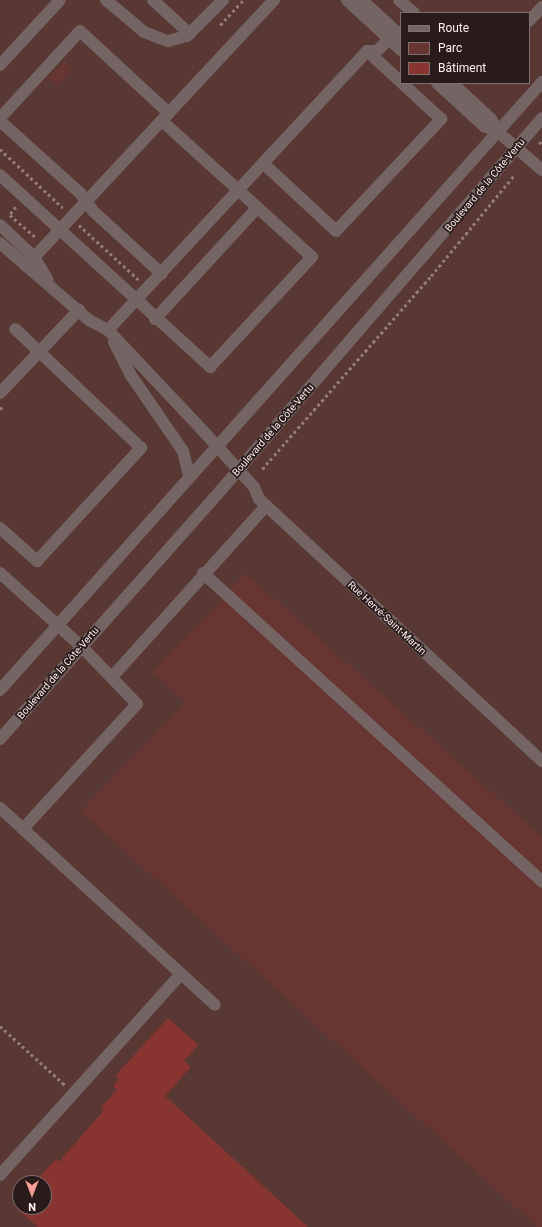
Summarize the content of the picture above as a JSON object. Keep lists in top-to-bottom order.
{
  "streets": {
    "street": ["Boulevard de la Côte-Vertu", "Rue Hervé-Saint-Martin"]
  },
  "crossings": [
    ["Boulevard de la Côte-Vertu", "Rue Hervé-Saint-Martin"]
  ],
  "legend": ["Route", "Parc", "Bâtiment"],
  "north": "bottom"
}
